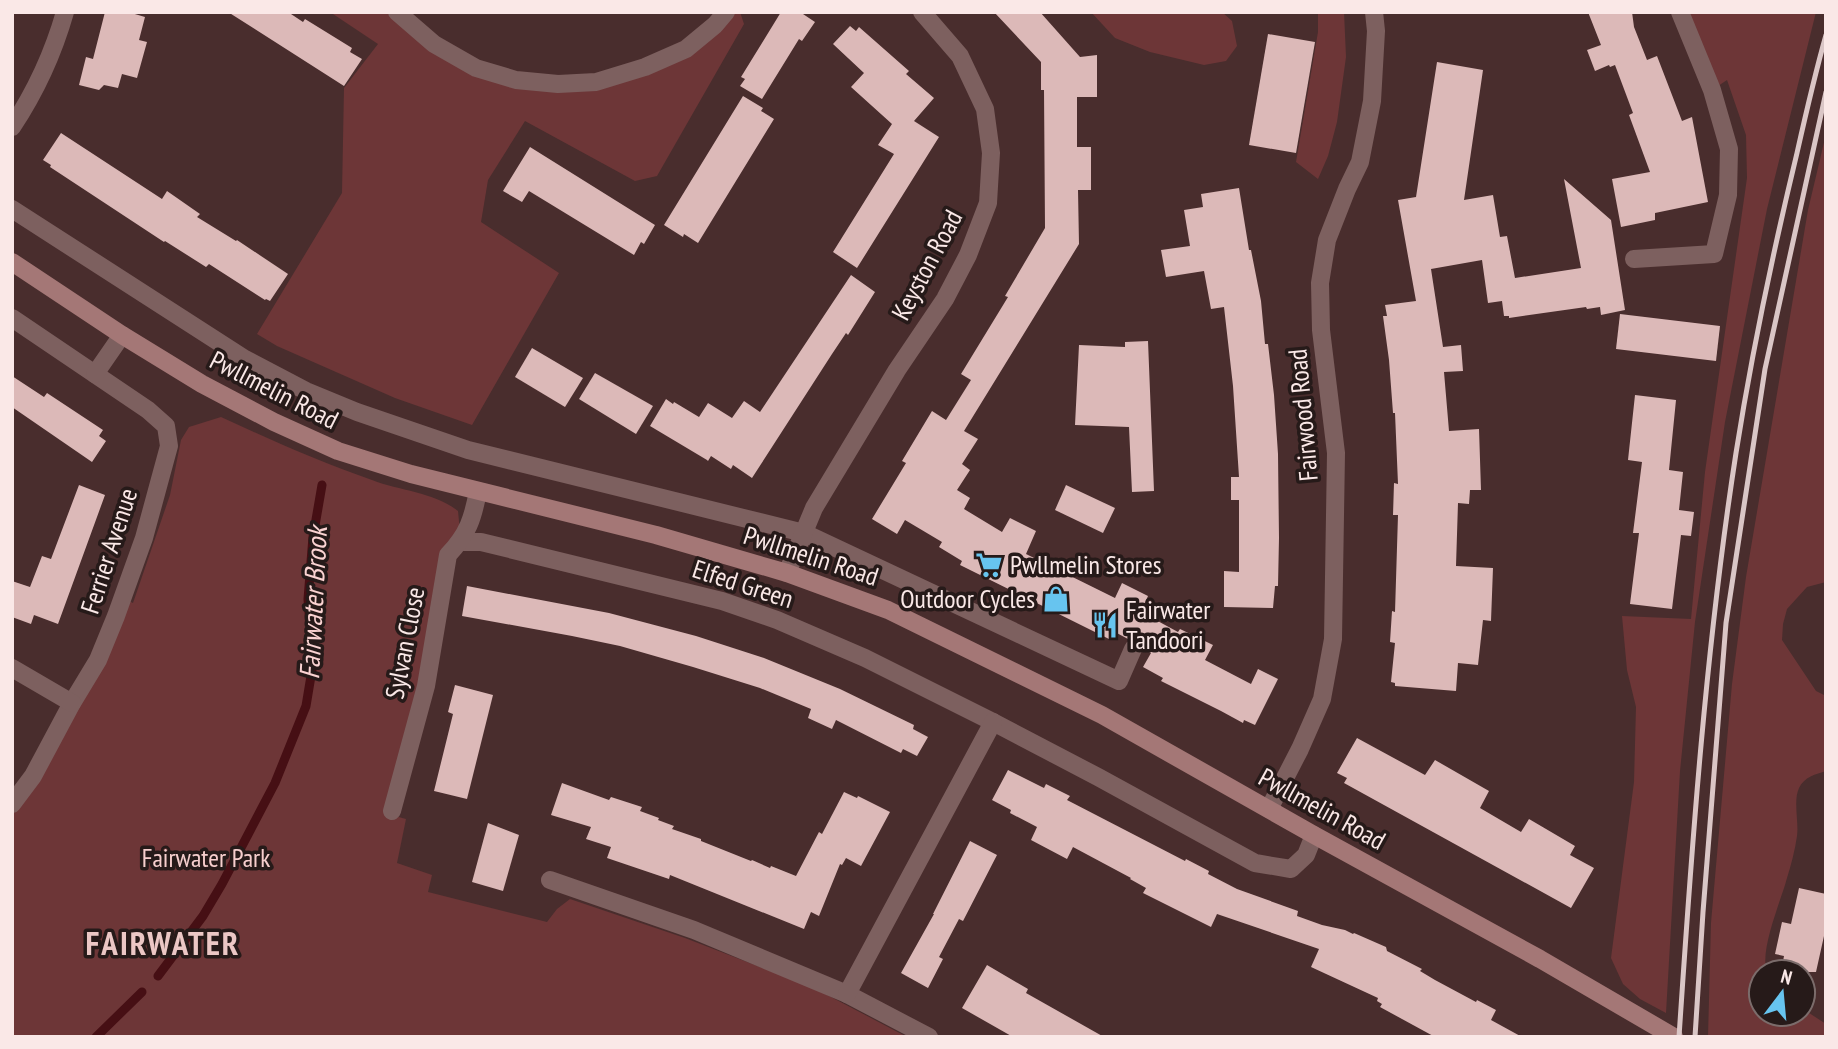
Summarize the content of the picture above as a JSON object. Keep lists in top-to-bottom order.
{
  "streets": {
    "street": [
      "Keyston Road",
      "Pwllmelin Road",
      "Fairwood Road",
      "Ferrier Avenue",
      "Elfed Green",
      "Sylvan Close"
    ]
  },
  "crossings": [
    ["Keyston Road", "Pwllmelin Road"],
    ["Pwllmelin Road", "Fairwood Road"],
    ["Pwllmelin Road", "Elfed Green"],
    ["Pwllmelin Road", "Sylvan Close"],
    ["Elfed Green", "Sylvan Close"]
  ],
  "districts": ["FAIRWATER"],
  "water": ["Fairwater Brook"],
  "parks": ["Fairwater Park"],
  "places": {
    "supermarket": ["Pwllmelin Stores"],
    "shop": ["Outdoor Cycles"],
    "restaurant": ["Fairwater Tandoori"]
  },
  "north": "top"
}
